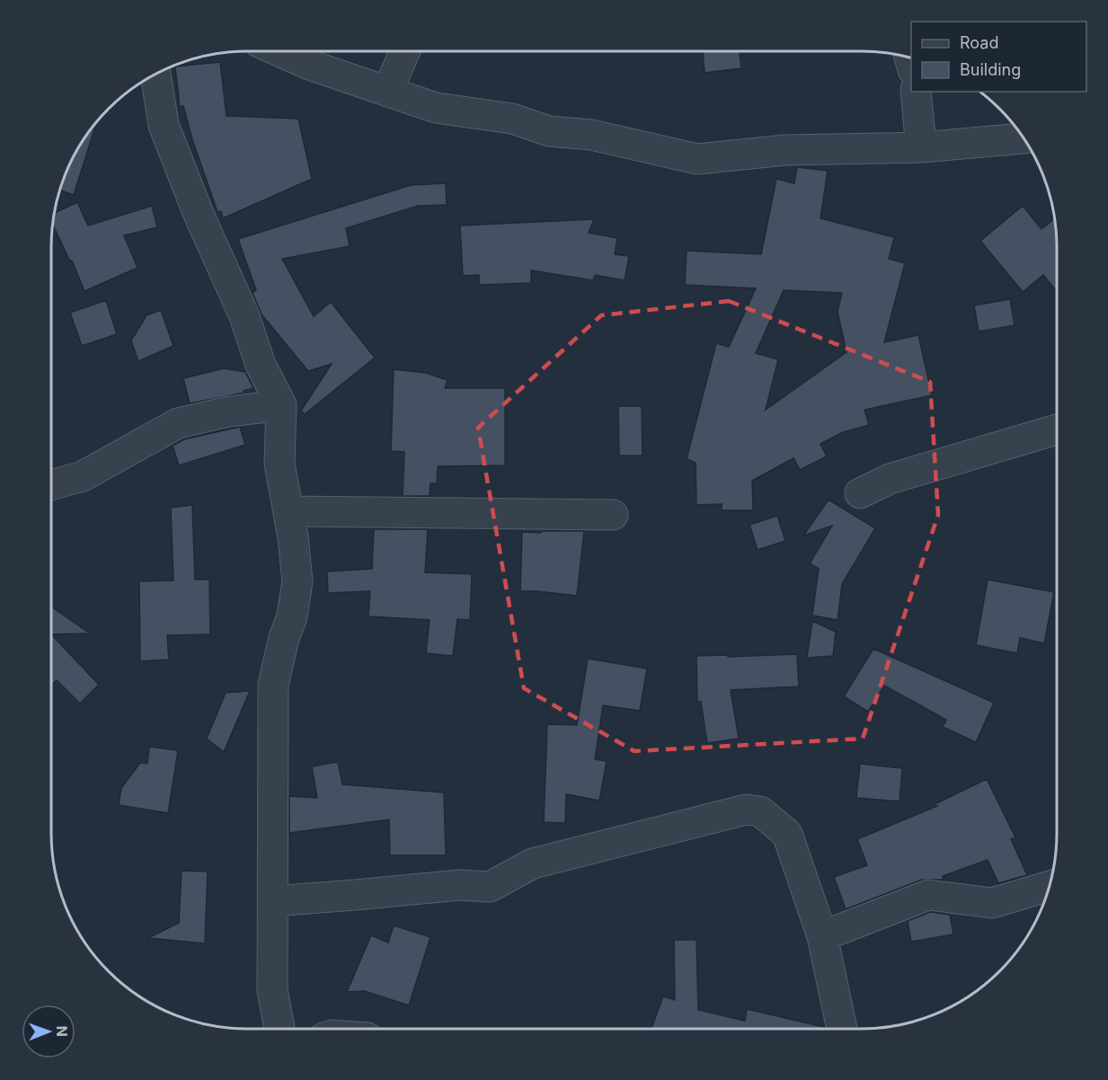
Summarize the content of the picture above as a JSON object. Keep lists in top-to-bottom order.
{
  "legend": ["Road", "Building"],
  "north": "right"
}
